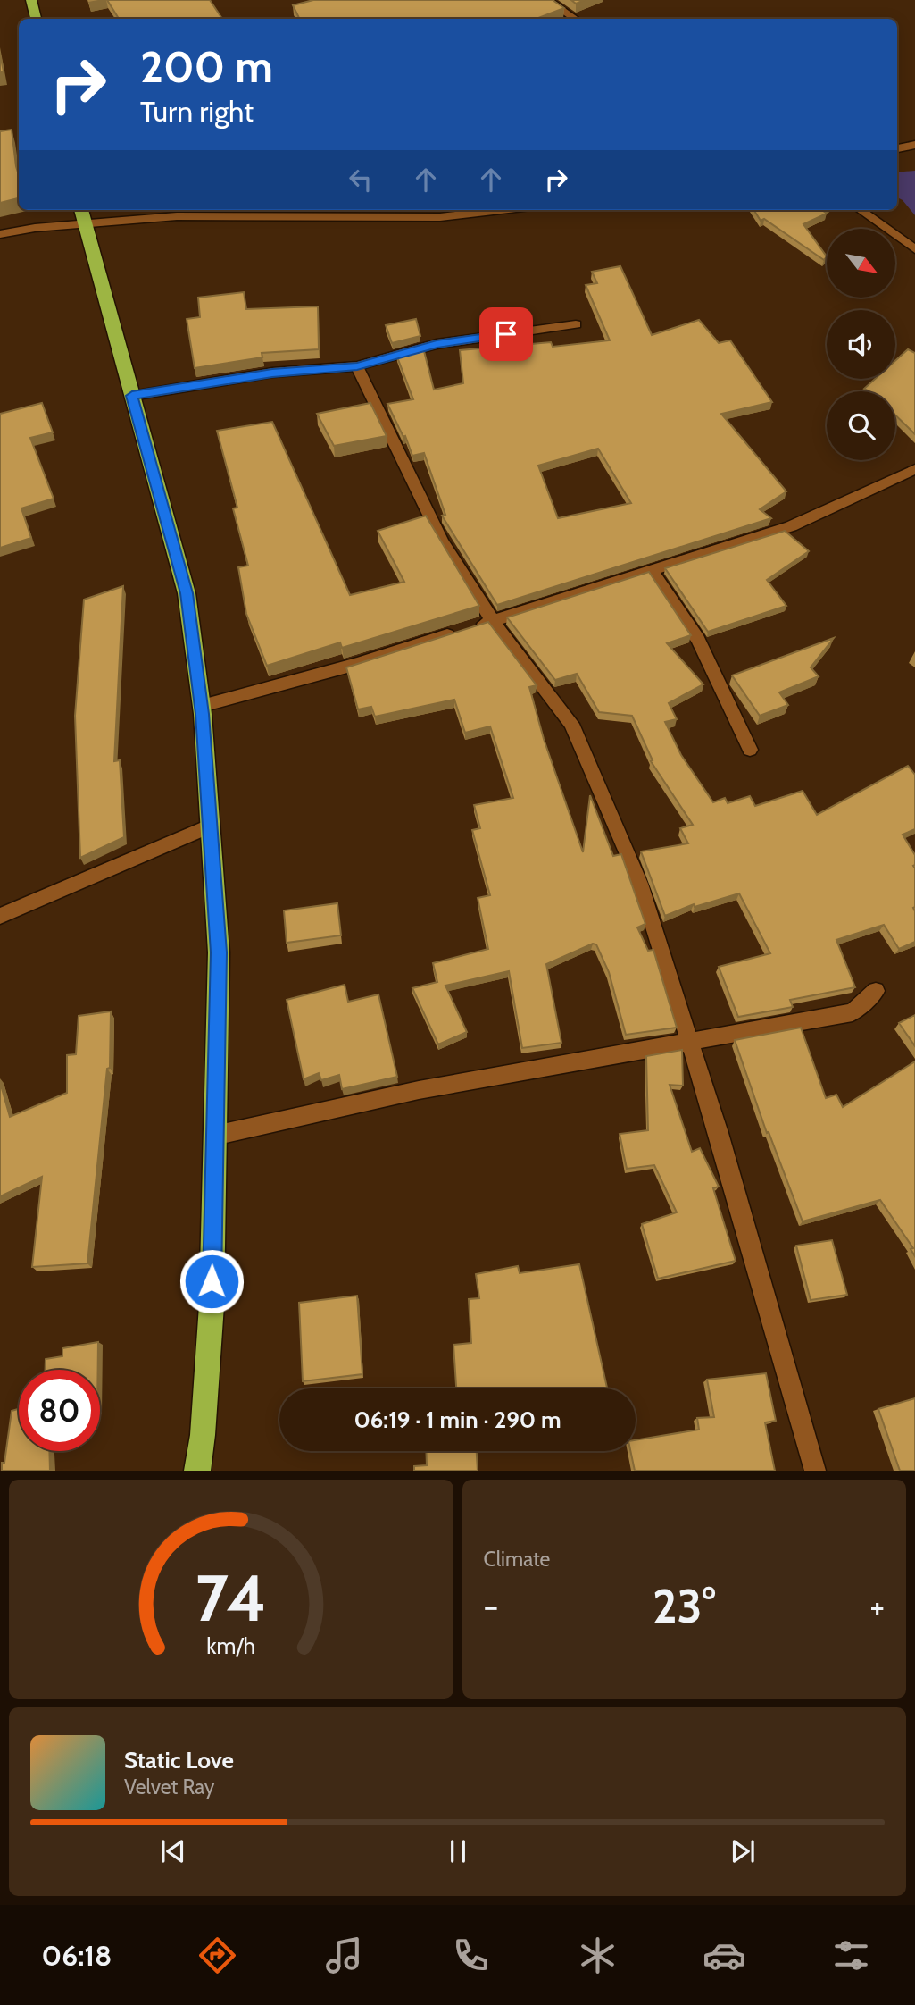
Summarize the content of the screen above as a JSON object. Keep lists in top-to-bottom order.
{
  "north": "bottom right",
  "page": {
    "turn": ["200 m", "Turn right"],
    "limit": "80",
    "trip": "06:19 · 1 min · 290 m",
    "tile": "Climate",
    "heat": ["−", "23°", "+"],
    "song": ["Static Love", "Velvet Ray"],
    "tabs": "06:18",
    "gauge": ["74", "km/h"]
  }
}
